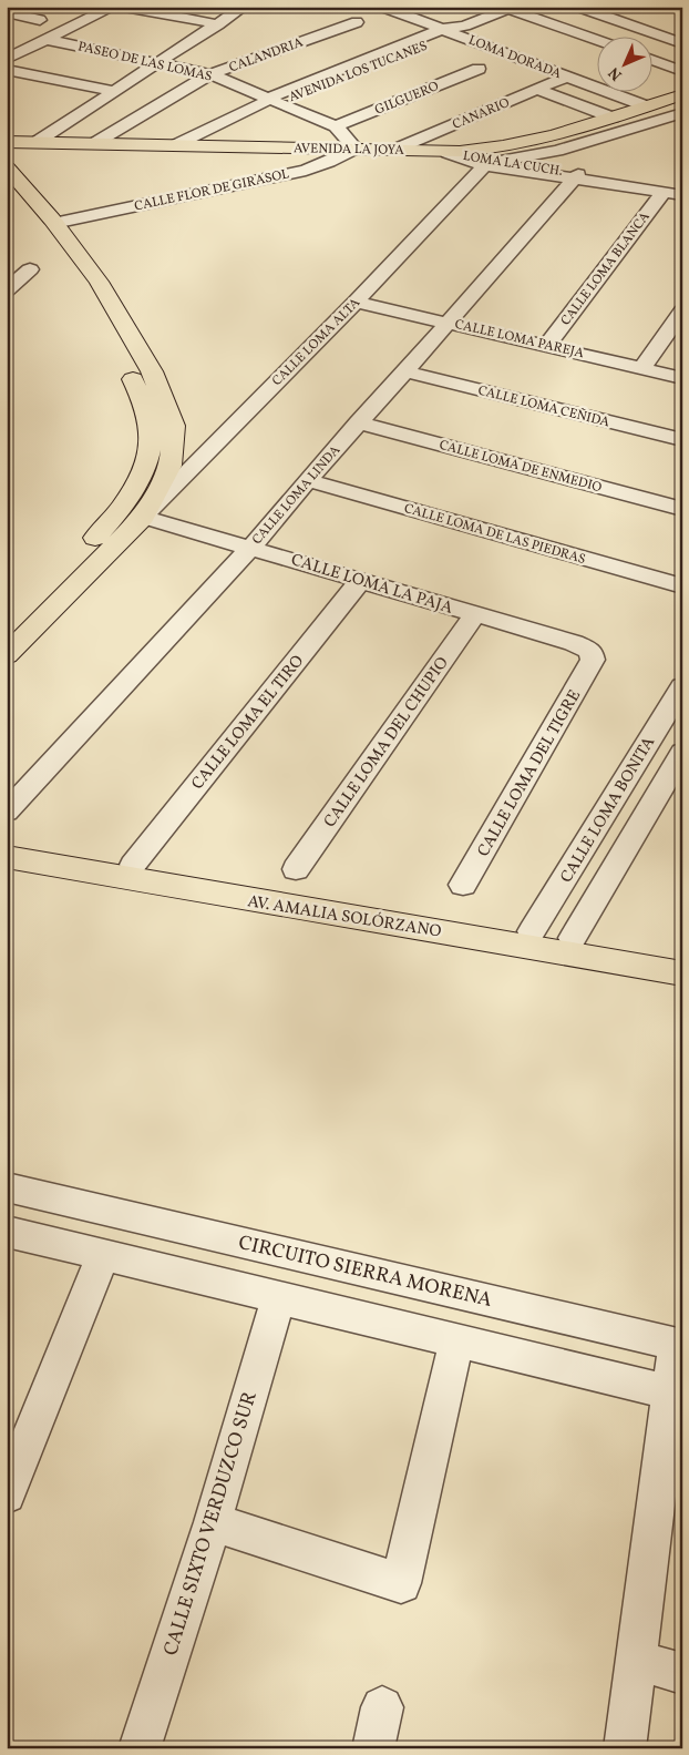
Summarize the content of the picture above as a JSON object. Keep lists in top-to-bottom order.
{
  "streets": {
    "main road": ["AVENIDA LA JOYA", "AV. AMALIA SOLÓRZANO"],
    "street": [
      "CALANDRIA",
      "LOMA DORADA",
      "PASEO DE LAS LOMAS",
      "AVENIDA LOS TUCANES",
      "GILGUERO",
      "CANARIO",
      "LOMA LA CUCH.",
      "CALLE FLOR DE GIRASOL",
      "CALLE LOMA BLANCA",
      "CALLE LOMA PAREJA",
      "CALLE LOMA ALTA",
      "CALLE LOMA CEÑIDA",
      "CALLE LOMA DE ENMEDIO",
      "CALLE LOMA LINDA",
      "CALLE LOMA DE LAS PIEDRAS",
      "CALLE LOMA LA PAJA",
      "CALLE LOMA EL TIRO",
      "CALLE LOMA DEL CHUPIO",
      "CALLE LOMA DEL TIGRE",
      "CALLE LOMA BONITA",
      "CIRCUITO SIERRA MORENA",
      "CALLE SIXTO VERDUZCO SUR"
    ]
  },
  "crossings": [
    ["CALANDRIA", "PASEO DE LAS LOMAS"],
    ["CALANDRIA", "AVENIDA LA JOYA"],
    ["LOMA DORADA", "AVENIDA LOS TUCANES"],
    ["LOMA DORADA", "CANARIO"],
    ["LOMA DORADA", "AVENIDA LA JOYA"],
    ["PASEO DE LAS LOMAS", "AVENIDA LOS TUCANES"],
    ["PASEO DE LAS LOMAS", "GILGUERO"],
    ["PASEO DE LAS LOMAS", "AVENIDA LA JOYA"],
    ["PASEO DE LAS LOMAS", "CALLE FLOR DE GIRASOL"],
    ["AVENIDA LOS TUCANES", "AVENIDA LA JOYA"],
    ["CANARIO", "AVENIDA LA JOYA"],
    ["AVENIDA LA JOYA", "LOMA LA CUCH."],
    ["AVENIDA LA JOYA", "CALLE FLOR DE GIRASOL"],
    ["LOMA LA CUCH.", "CALLE LOMA BLANCA"],
    ["LOMA LA CUCH.", "CALLE LOMA ALTA"],
    ["LOMA LA CUCH.", "CALLE LOMA LINDA"],
    ["CALLE LOMA BLANCA", "CALLE LOMA PAREJA"],
    ["CALLE LOMA PAREJA", "CALLE LOMA ALTA"],
    ["CALLE LOMA PAREJA", "CALLE LOMA LINDA"],
    ["CALLE LOMA ALTA", "CALLE LOMA LA PAJA"],
    ["CALLE LOMA CEÑIDA", "CALLE LOMA LINDA"],
    ["CALLE LOMA DE ENMEDIO", "CALLE LOMA LINDA"],
    ["CALLE LOMA LINDA", "CALLE LOMA DE LAS PIEDRAS"],
    ["CALLE LOMA LINDA", "CALLE LOMA LA PAJA"],
    ["CALLE LOMA LA PAJA", "CALLE LOMA EL TIRO"],
    ["CALLE LOMA LA PAJA", "CALLE LOMA DEL CHUPIO"],
    ["CALLE LOMA LA PAJA", "CALLE LOMA DEL TIGRE"],
    ["CALLE LOMA EL TIRO", "AV. AMALIA SOLÓRZANO"],
    ["CALLE LOMA BONITA", "AV. AMALIA SOLÓRZANO"]
  ],
  "north": "bottom left"
}
